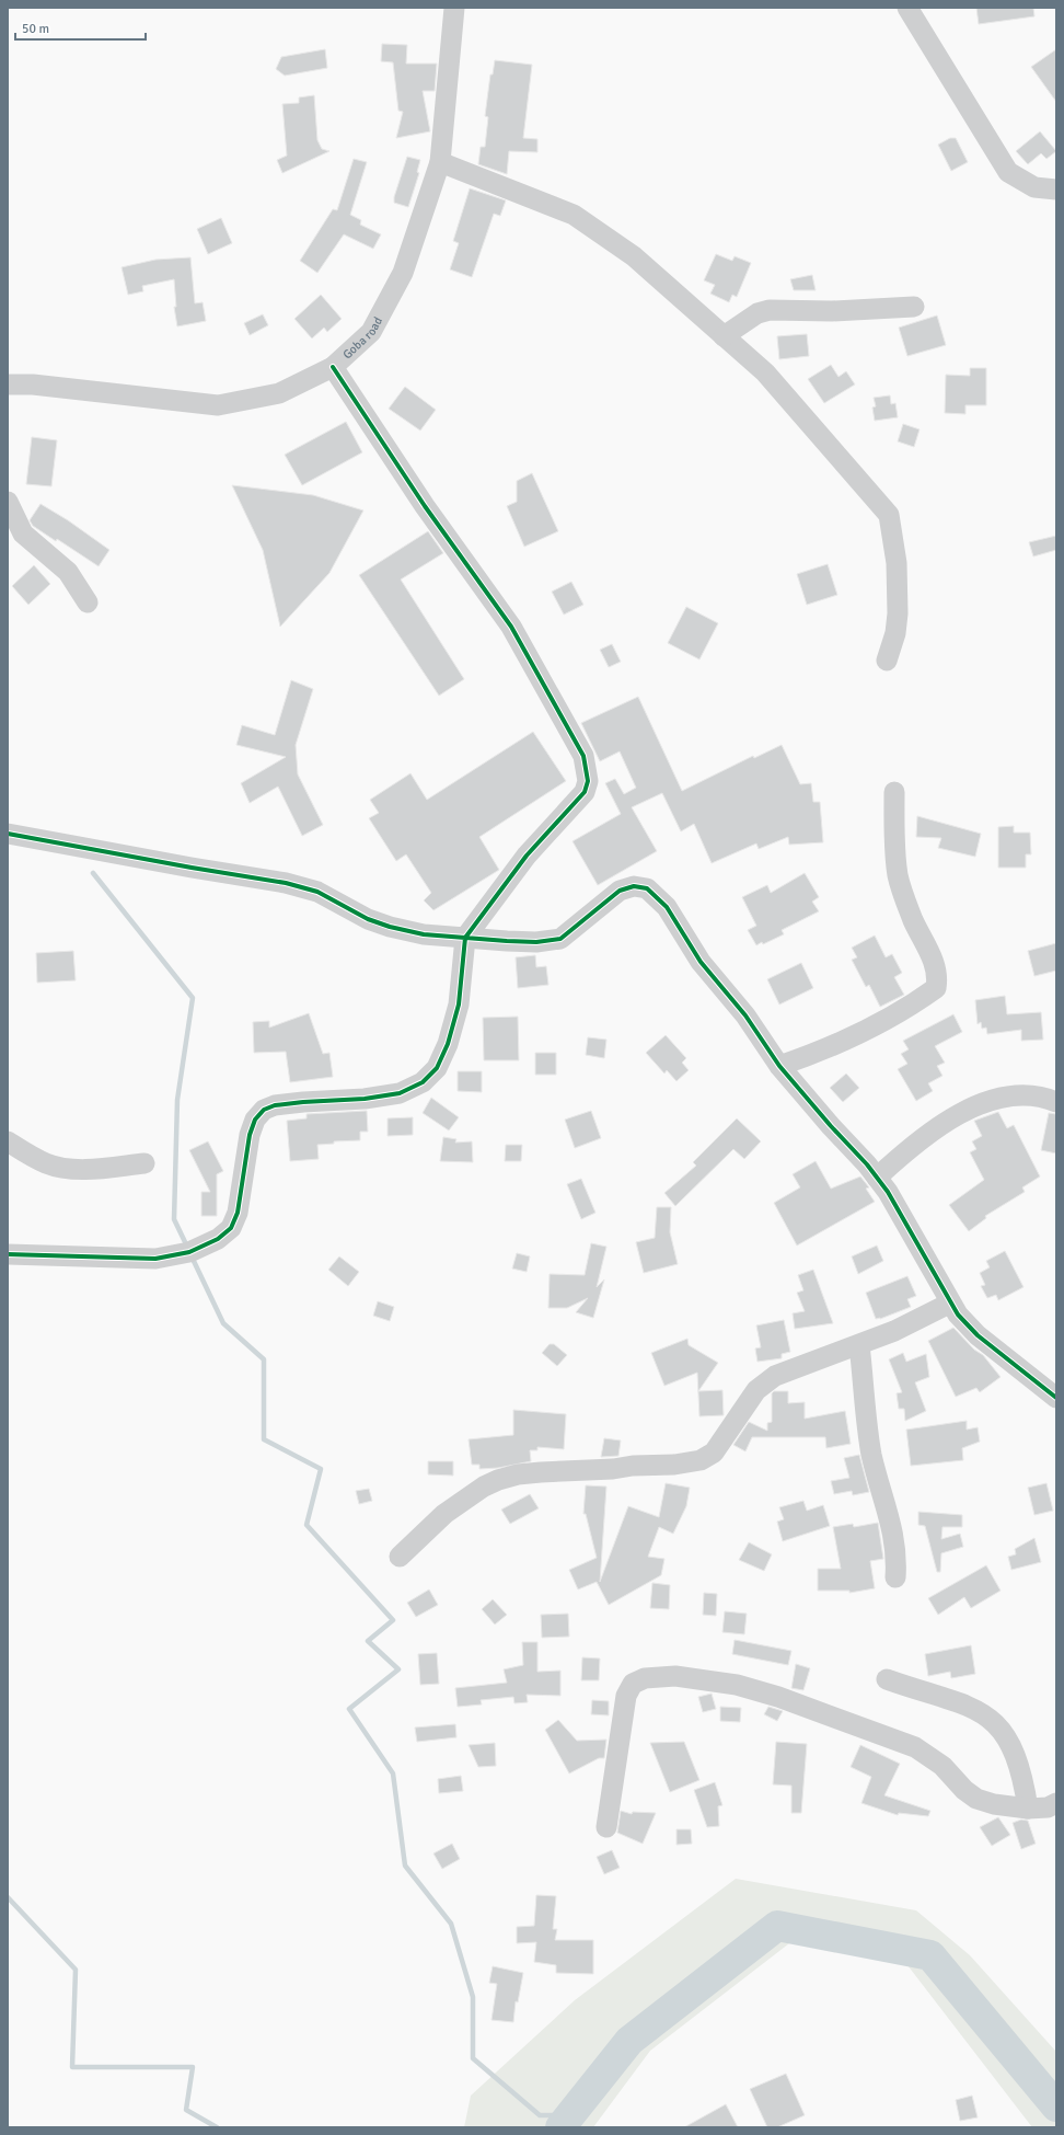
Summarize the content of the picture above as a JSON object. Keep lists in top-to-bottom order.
{
  "streets": {
    "street": ["Goba road"]
  },
  "scale_bar": "50 m"
}
